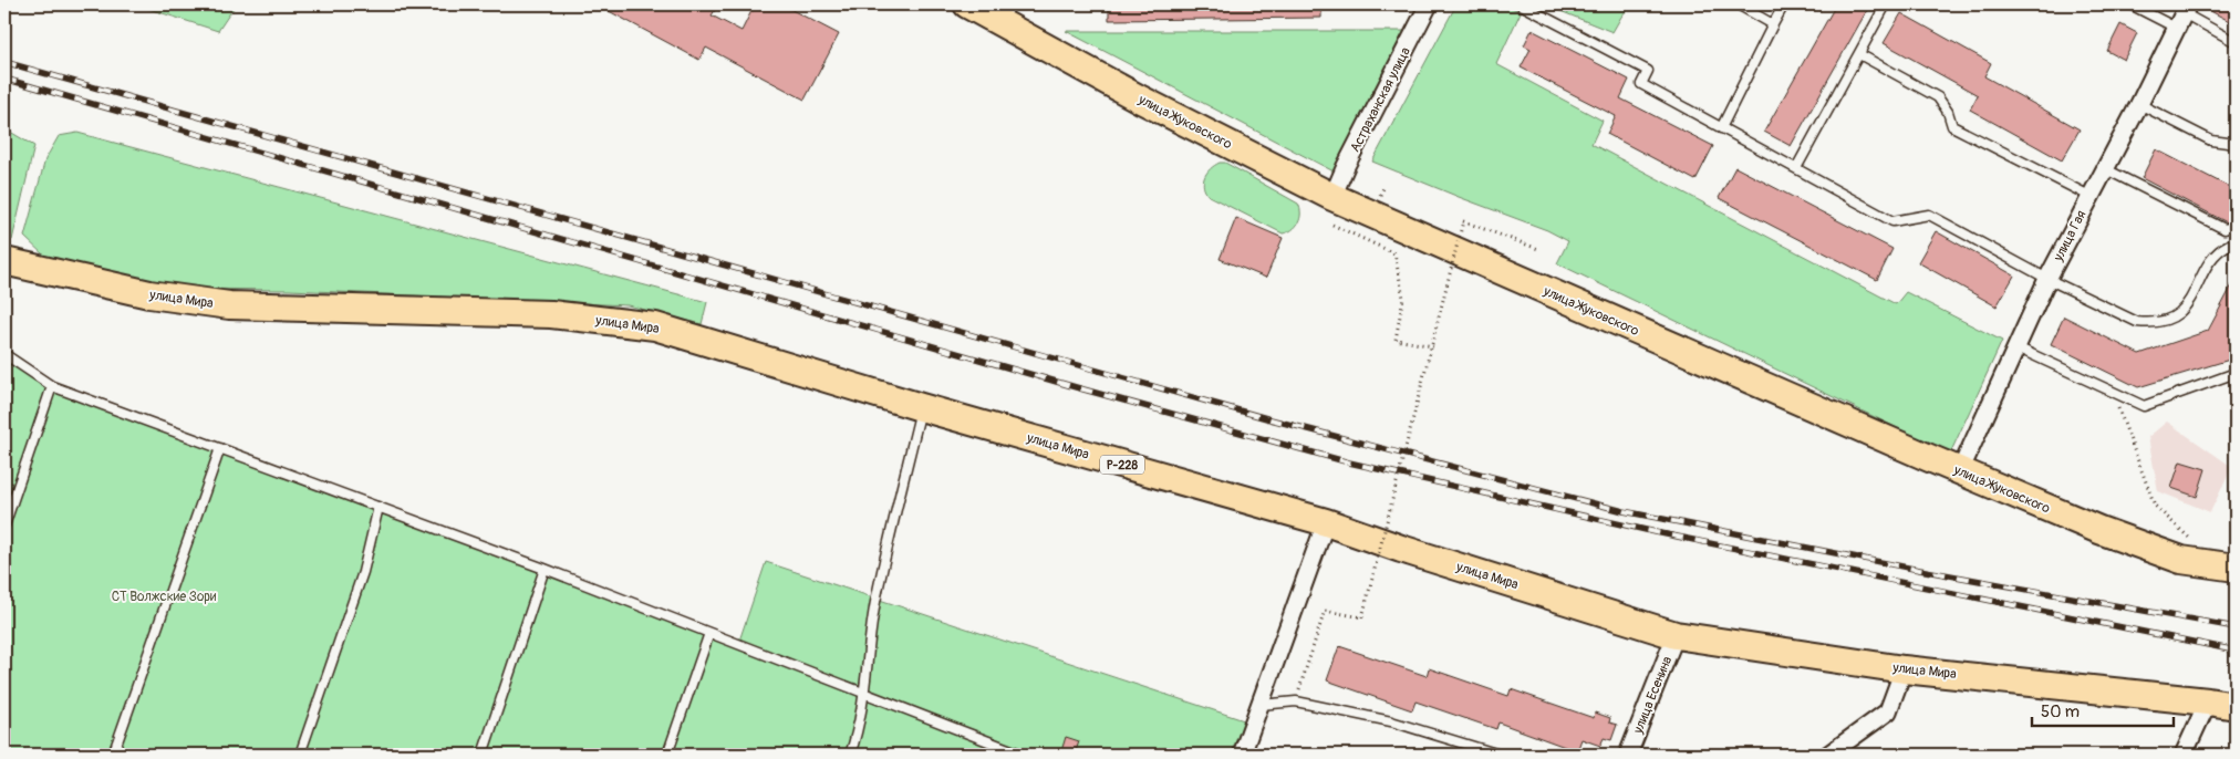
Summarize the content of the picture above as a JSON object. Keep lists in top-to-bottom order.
{
  "streets": {
    "main road": ["улица Жуковского", "улица Мира", "Р-228"],
    "street": ["Астраханская улица", "улица Гая", "улица Есенина"]
  },
  "crossings": [
    ["Астраханская улица", "улица Жуковского"],
    ["улица Жуковского", "улица Гая"],
    ["улица Мира", "улица Есенина"]
  ],
  "parks": ["СТ Волжские Зори"],
  "scale_bar": "50 m"
}
